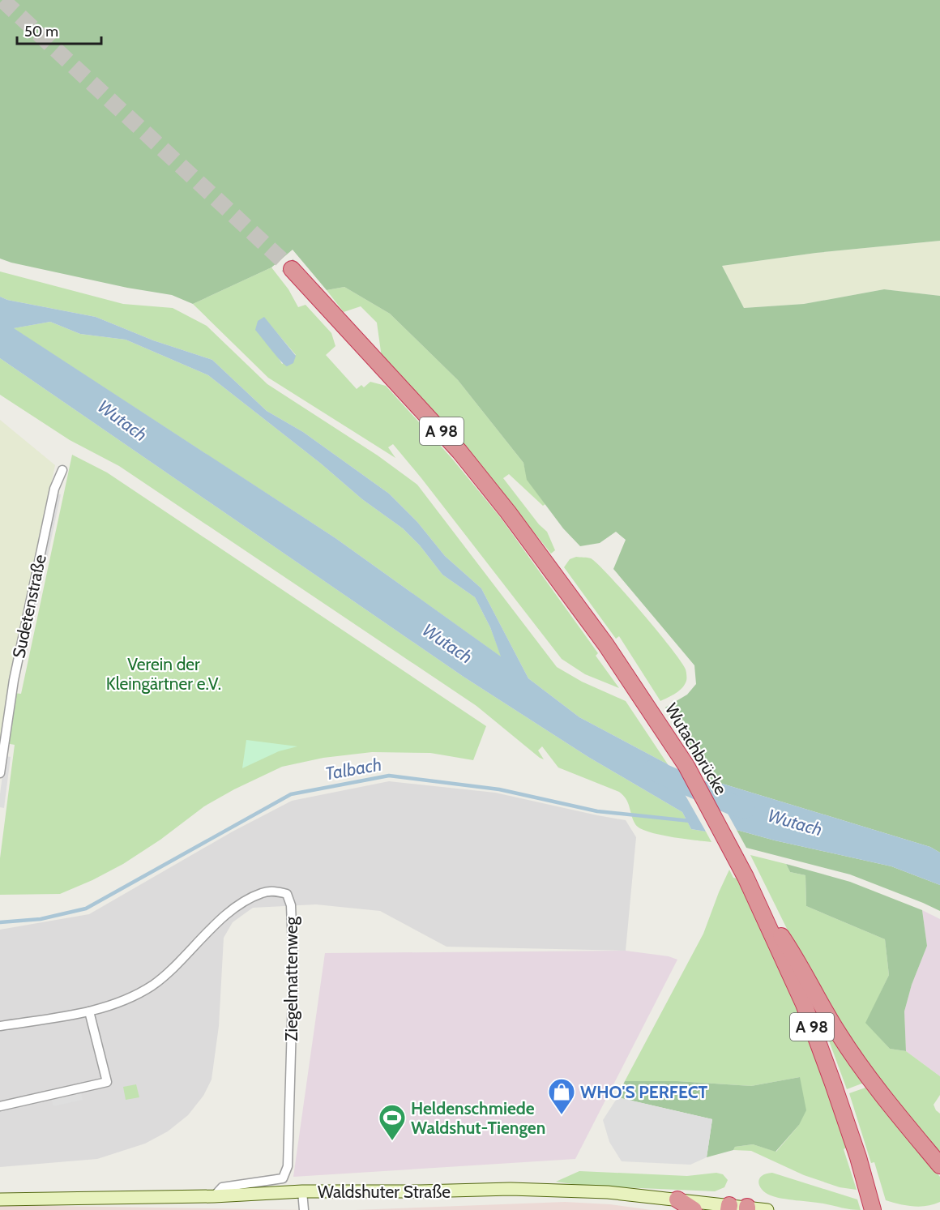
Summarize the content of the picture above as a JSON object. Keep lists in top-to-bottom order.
{
  "streets": {
    "highway": ["A 98", "Wutachbrücke"],
    "main road": ["Waldshuter Straße"],
    "street": ["Sudetenstraße", "Ziegelmattenweg"]
  },
  "crossings": [
    ["A 98", "Wutachbrücke"],
    ["Ziegelmattenweg", "Waldshuter Straße"]
  ],
  "water": ["Wutach", "Talbach"],
  "parks": ["Verein der Kleingärtner e.V."],
  "places": {
    "shop": ["WHO'S PERFECT"],
    "sports": ["Heldenschmiede Waldshut-Tiengen"]
  },
  "scale_bar": "50 m"
}
